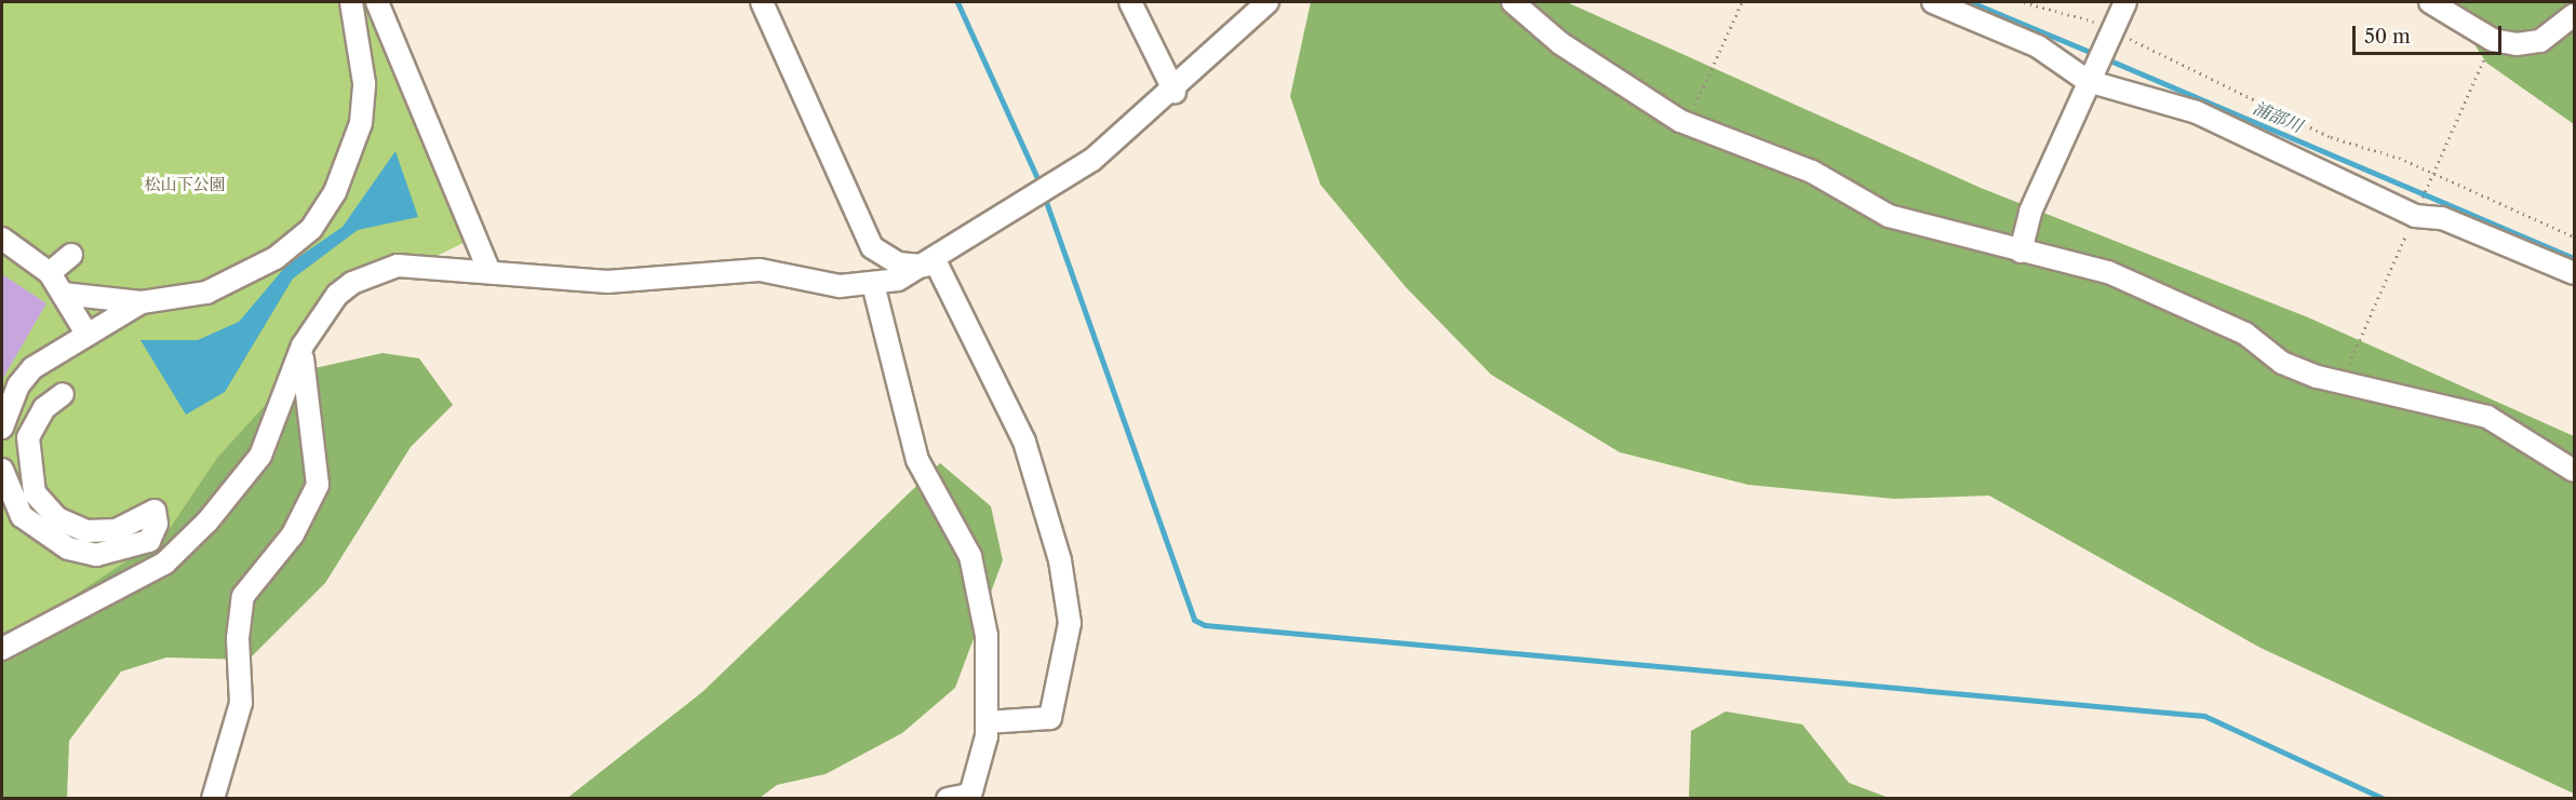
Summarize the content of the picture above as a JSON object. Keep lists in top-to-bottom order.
{
  "water": ["浦部川"],
  "parks": ["松山下公園"],
  "scale_bar": "50 m"
}
